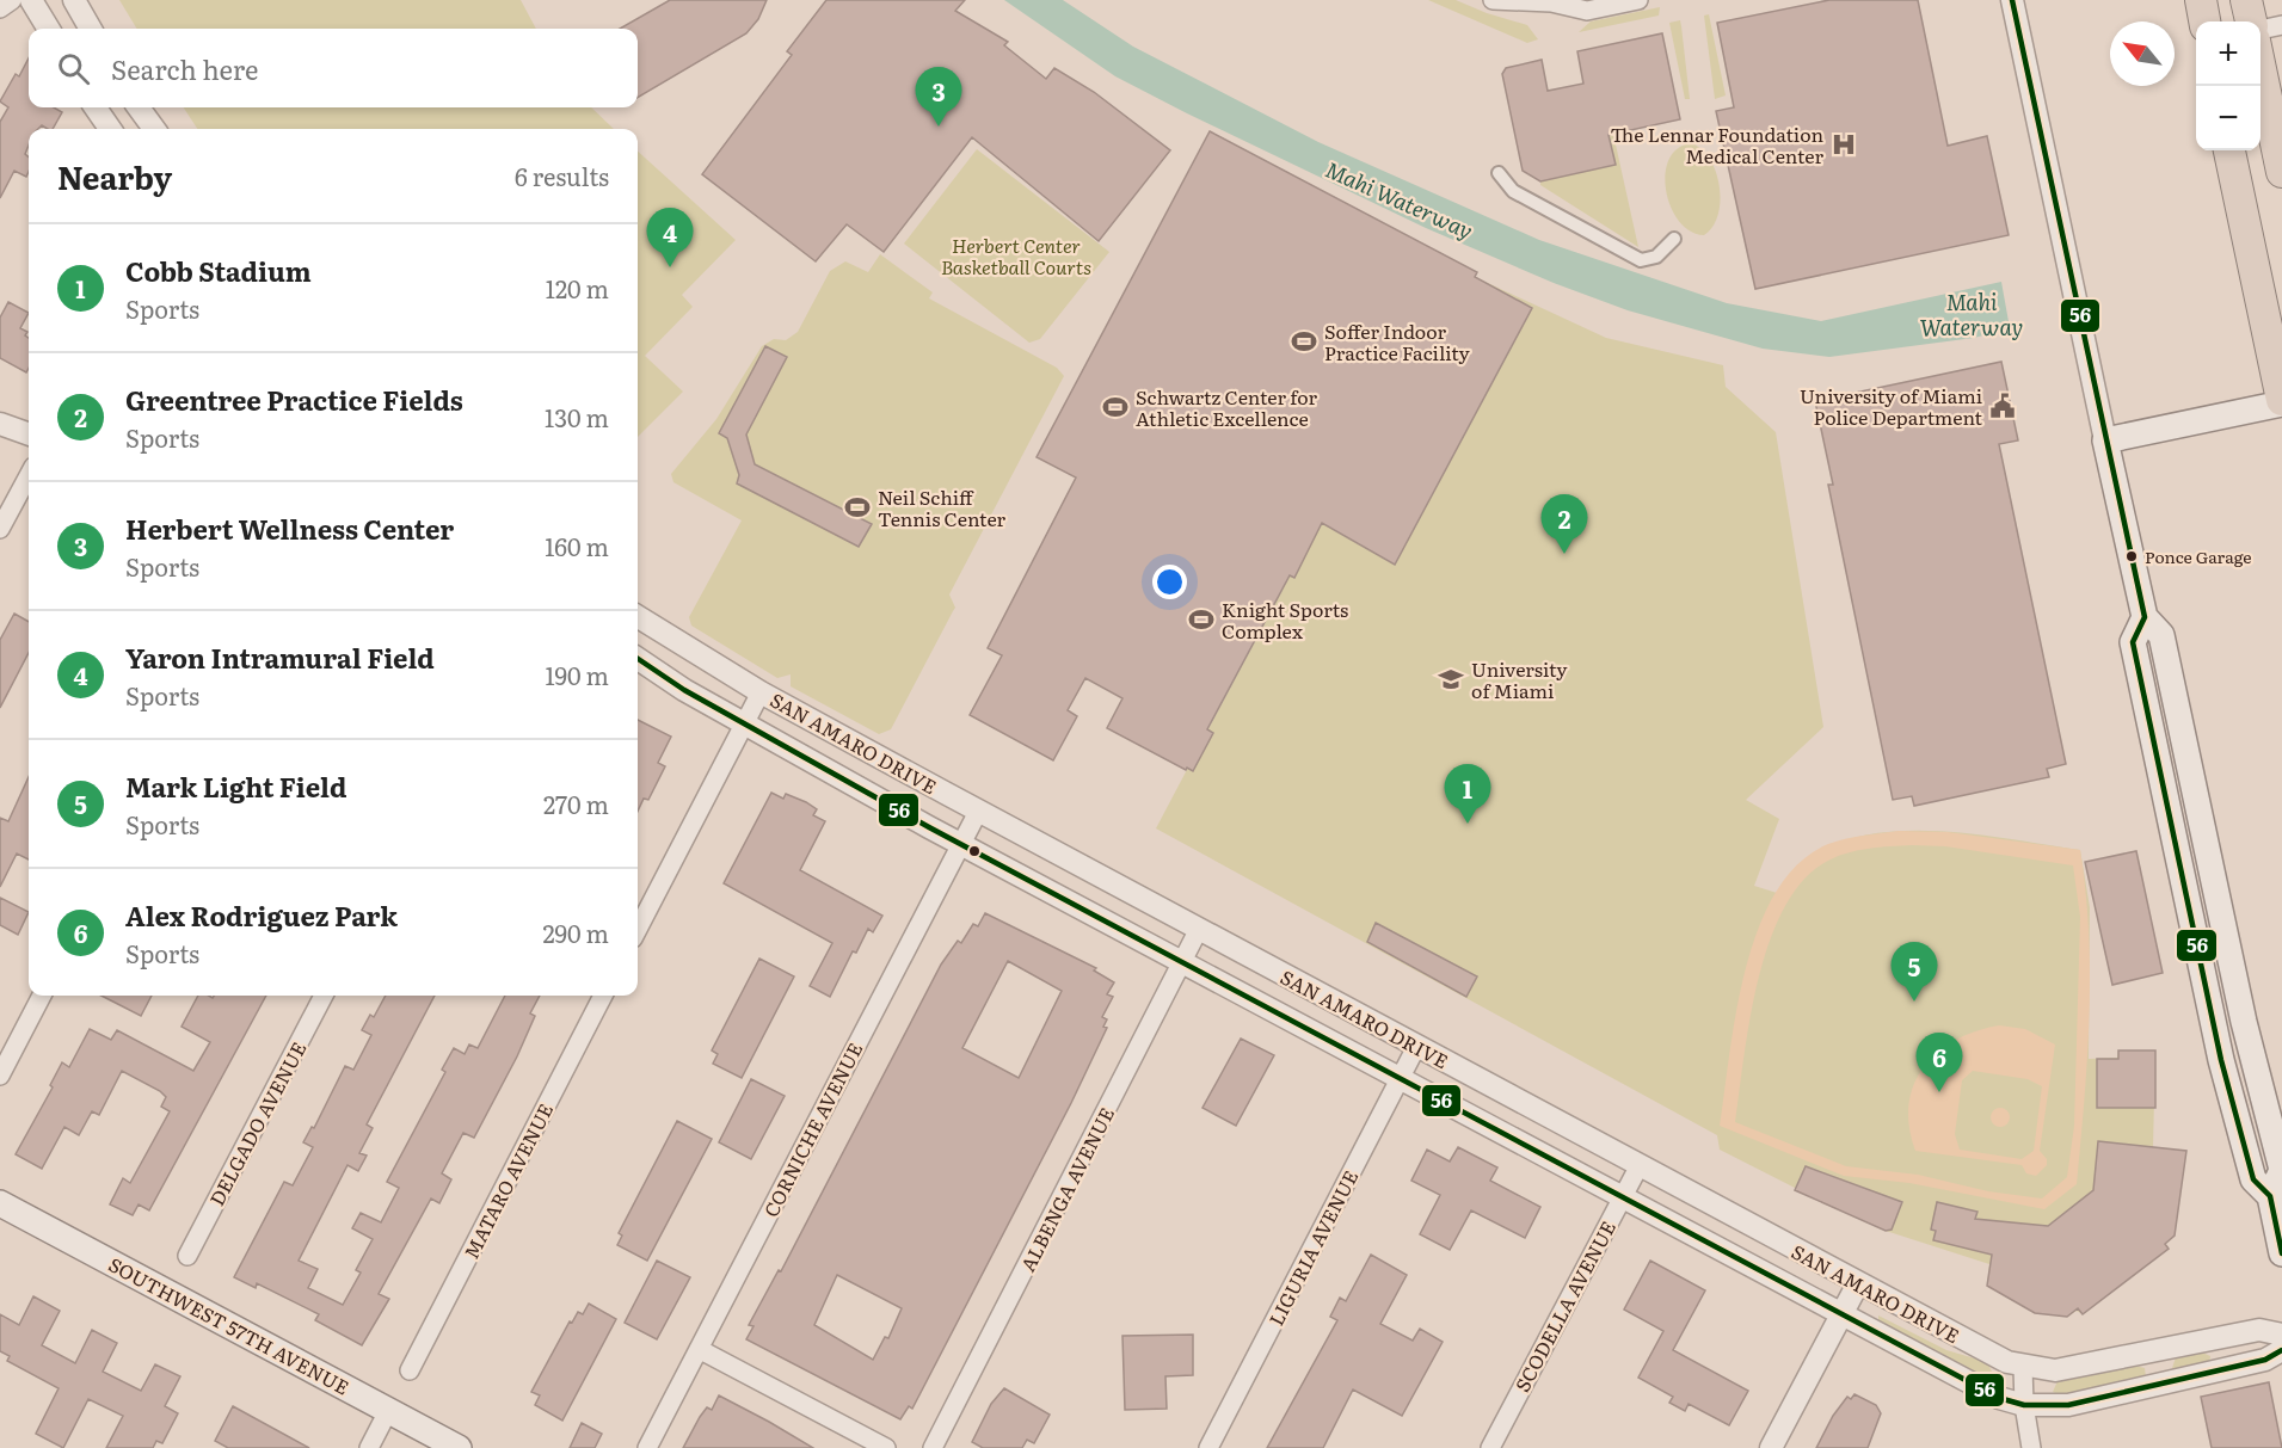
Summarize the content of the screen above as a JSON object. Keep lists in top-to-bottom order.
{
  "streets": {
    "main road": ["SOUTHWEST 57TH AVENUE"],
    "street": [
      "SAN AMARO DRIVE",
      "DELGADO AVENUE",
      "CORNICHE AVENUE",
      "MATARO AVENUE",
      "ALBENGA AVENUE",
      "LIGURIA AVENUE",
      "SCODELLA AVENUE"
    ]
  },
  "crossings": [
    ["SAN AMARO DRIVE", "CORNICHE AVENUE"],
    ["SAN AMARO DRIVE", "ALBENGA AVENUE"],
    ["SAN AMARO DRIVE", "LIGURIA AVENUE"],
    ["SAN AMARO DRIVE", "SCODELLA AVENUE"]
  ],
  "water": ["Mahi Waterway"],
  "parks": ["Herbert Center Basketball Courts"],
  "places": {
    "hospital": ["The Lennar Foundation Medical Center"],
    "sports": [
      "Soffer Indoor Practice Facility",
      "Schwartz Center for Athletic Excellence",
      "Neil Schiff Tennis Center",
      "Knight Sports Complex"
    ],
    "public building": ["University of Miami Police Department"],
    "other": ["Ponce Garage"],
    "school or university": ["University of Miami"]
  },
  "lines": ["transit line 56"],
  "north": "top left",
  "page": {
    "map_buttons": ["+", "−"],
    "search": "Search here",
    "pins": [
      "3",
      "4",
      "2",
      "1",
      "5",
      "6"
    ],
    "heading": ["Nearby", "6 results"],
    "list": [
      {
        "mark": "1",
        "name": "Cobb Stadium",
        "note": "Sports",
        "value": "120 m"
      },
      {
        "mark": "2",
        "name": "Greentree Practice Fields",
        "note": "Sports",
        "value": "130 m"
      },
      {
        "mark": "3",
        "name": "Herbert Wellness Center",
        "note": "Sports",
        "value": "160 m"
      },
      {
        "mark": "4",
        "name": "Yaron Intramural Field",
        "note": "Sports",
        "value": "190 m"
      },
      {
        "mark": "5",
        "name": "Mark Light Field",
        "note": "Sports",
        "value": "270 m"
      },
      {
        "mark": "6",
        "name": "Alex Rodriguez Park",
        "note": "Sports",
        "value": "290 m"
      }
    ]
  }
}
